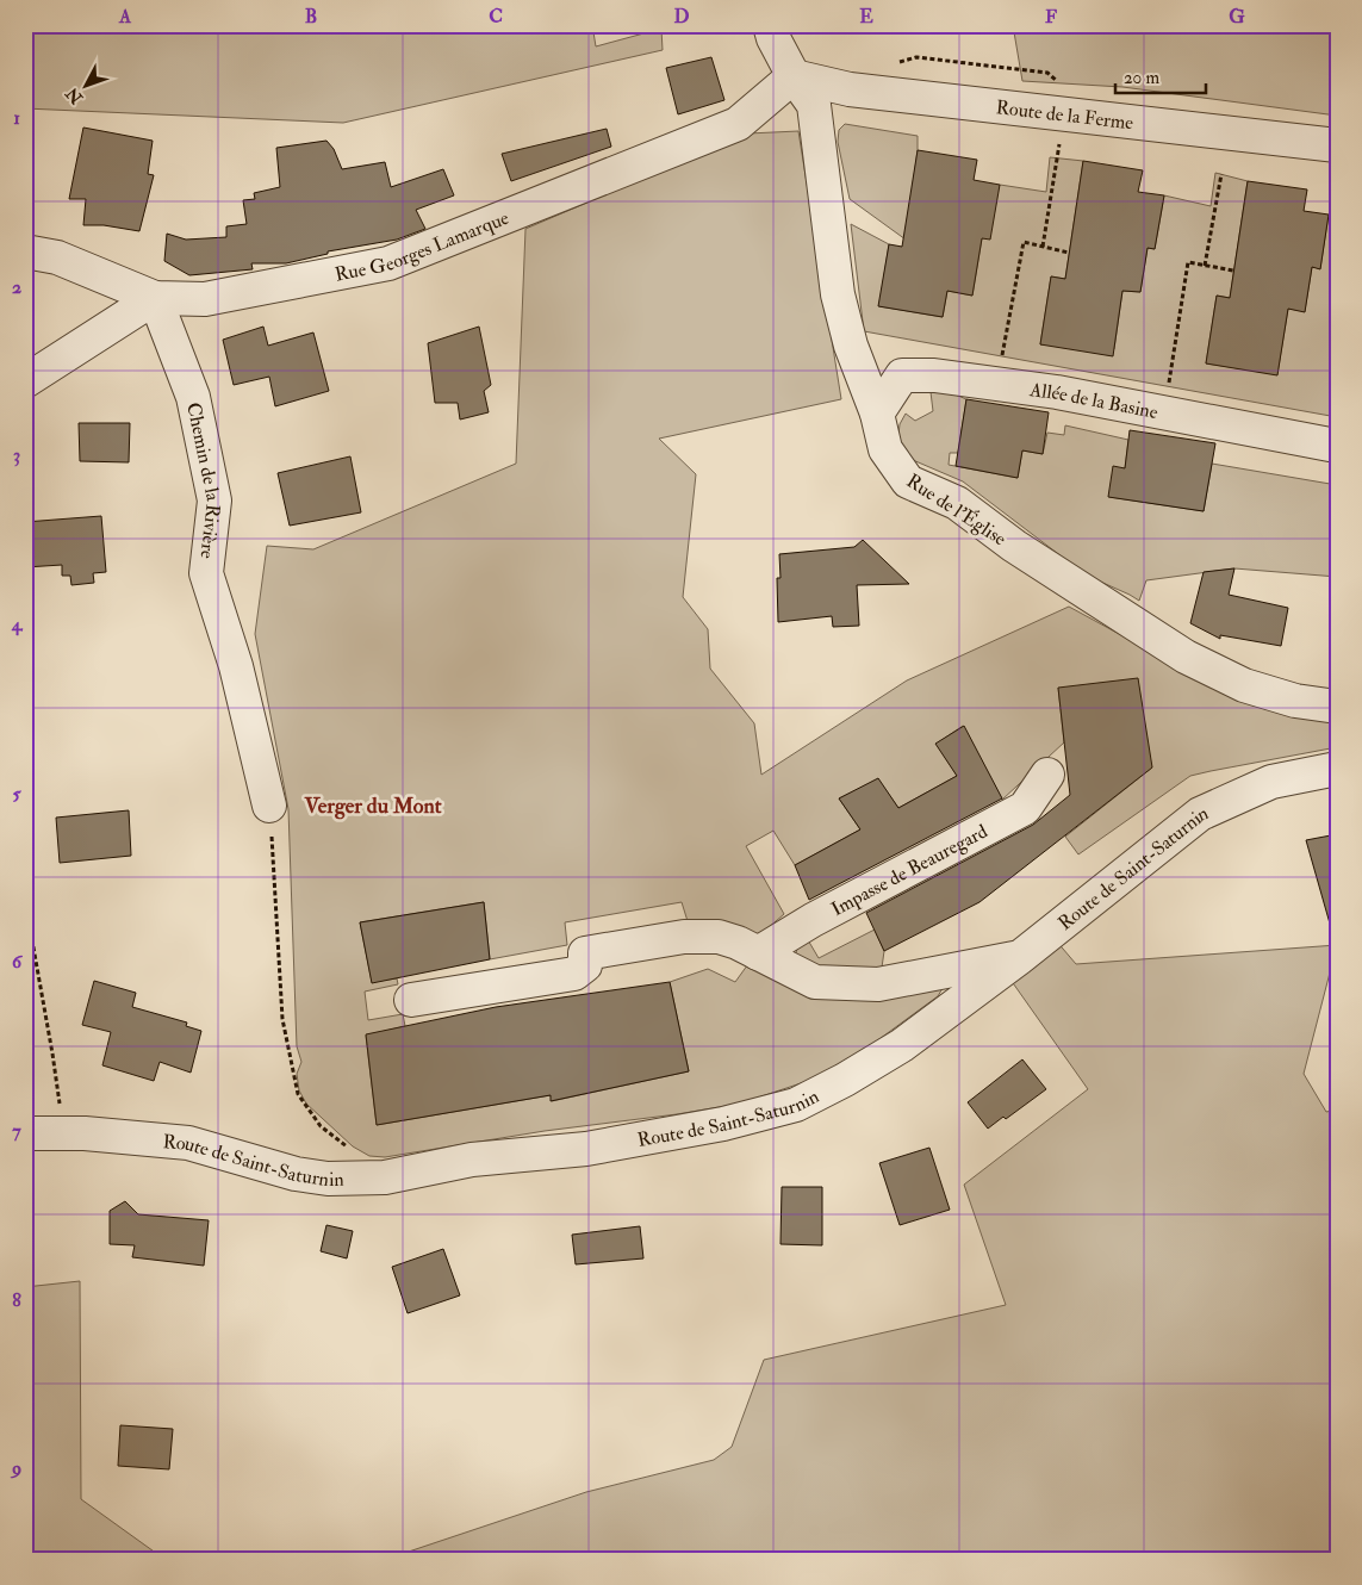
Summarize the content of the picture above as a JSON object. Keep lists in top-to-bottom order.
{
  "streets": {
    "street": [
      "Route de la Ferme",
      "Rue Georges Lamarque",
      "Allée de la Basine",
      "Chemin de la Rivière",
      "Rue de l'Église",
      "Route de Saint-Saturnin",
      "Impasse de Beauregard"
    ]
  },
  "crossings": [
    ["Route de la Ferme", "Rue Georges Lamarque"],
    ["Route de la Ferme", "Rue de l'Église"],
    ["Rue Georges Lamarque", "Chemin de la Rivière"],
    ["Rue Georges Lamarque", "Rue de l'Église"],
    ["Allée de la Basine", "Rue de l'Église"]
  ],
  "districts": ["Verger du Mont"],
  "scale_bar": "20 m",
  "north": "bottom left",
  "grid": {
    "columns": [
      "A",
      "B",
      "C",
      "D",
      "E",
      "F",
      "G"
    ],
    "rows": [
      "1",
      "2",
      "3",
      "4",
      "5",
      "6",
      "7",
      "8",
      "9"
    ]
  }
}
